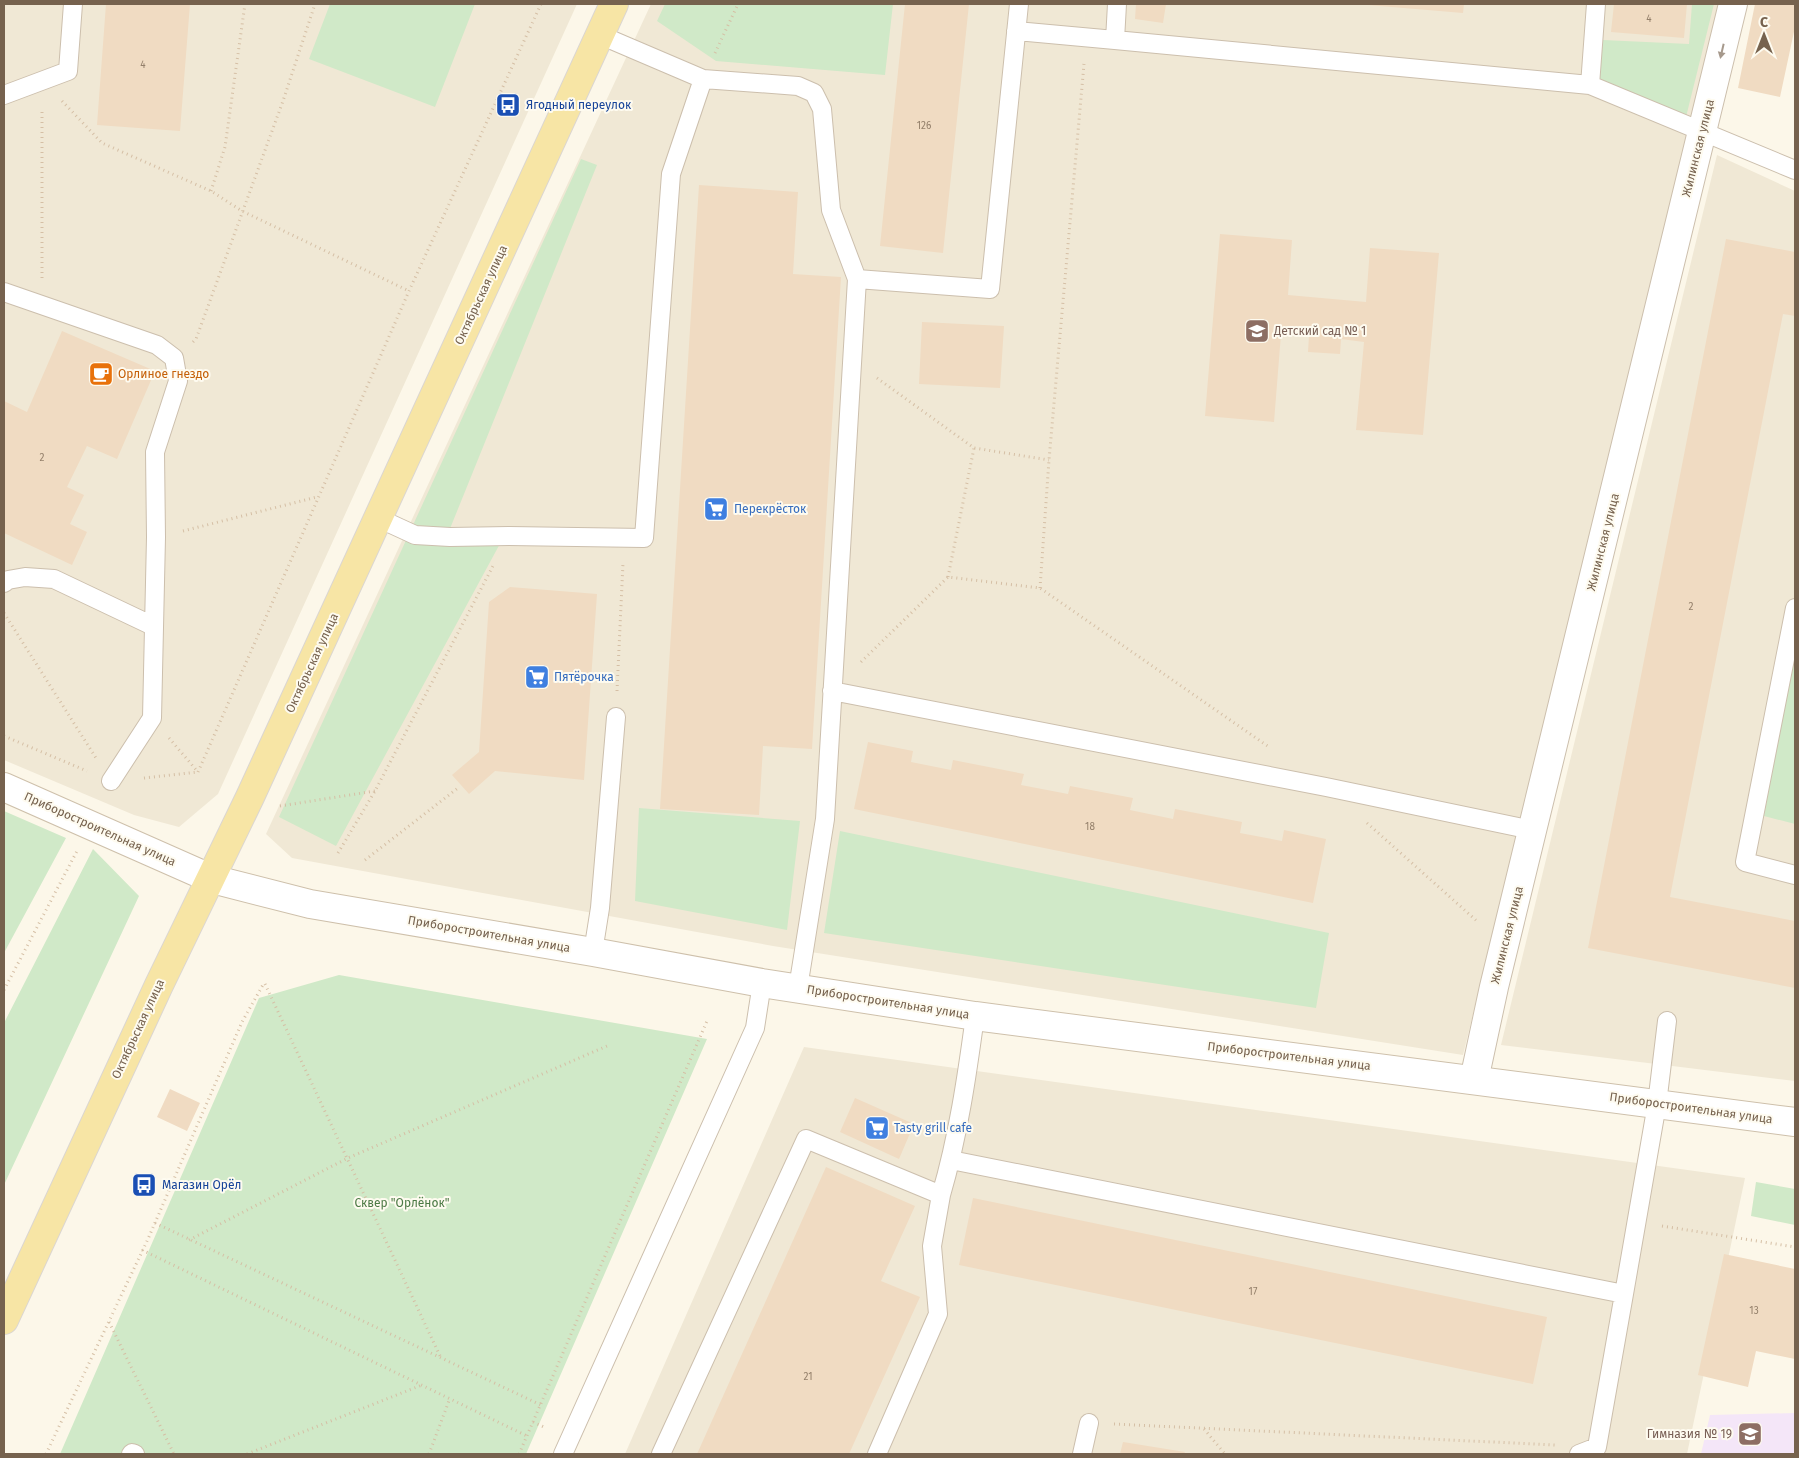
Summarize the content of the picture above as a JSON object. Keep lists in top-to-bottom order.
{
  "streets": {
    "main road": ["Жилинская улица", "Октябрьская улица", "Приборостроительная улица"]
  },
  "crossings": [
    ["Жилинская улица", "Приборостроительная улица"],
    ["Октябрьская улица", "Приборостроительная улица"]
  ],
  "parks": ["Сквер \"Орлёнок\""],
  "places": {
    "bus stop": ["Ягодный переулок", "Магазин Орёл"],
    "school or university": ["Детский сад № 1", "Гимназия № 19"],
    "cafe": ["Орлиное гнездо"],
    "supermarket": ["Перекрёсток", "Пятёрочка", "Tasty grill cafe"]
  },
  "house_numbers": [
    "4",
    "4",
    "126",
    "2",
    "2",
    "18",
    "17",
    "13",
    "21"
  ],
  "north": "top"
}
